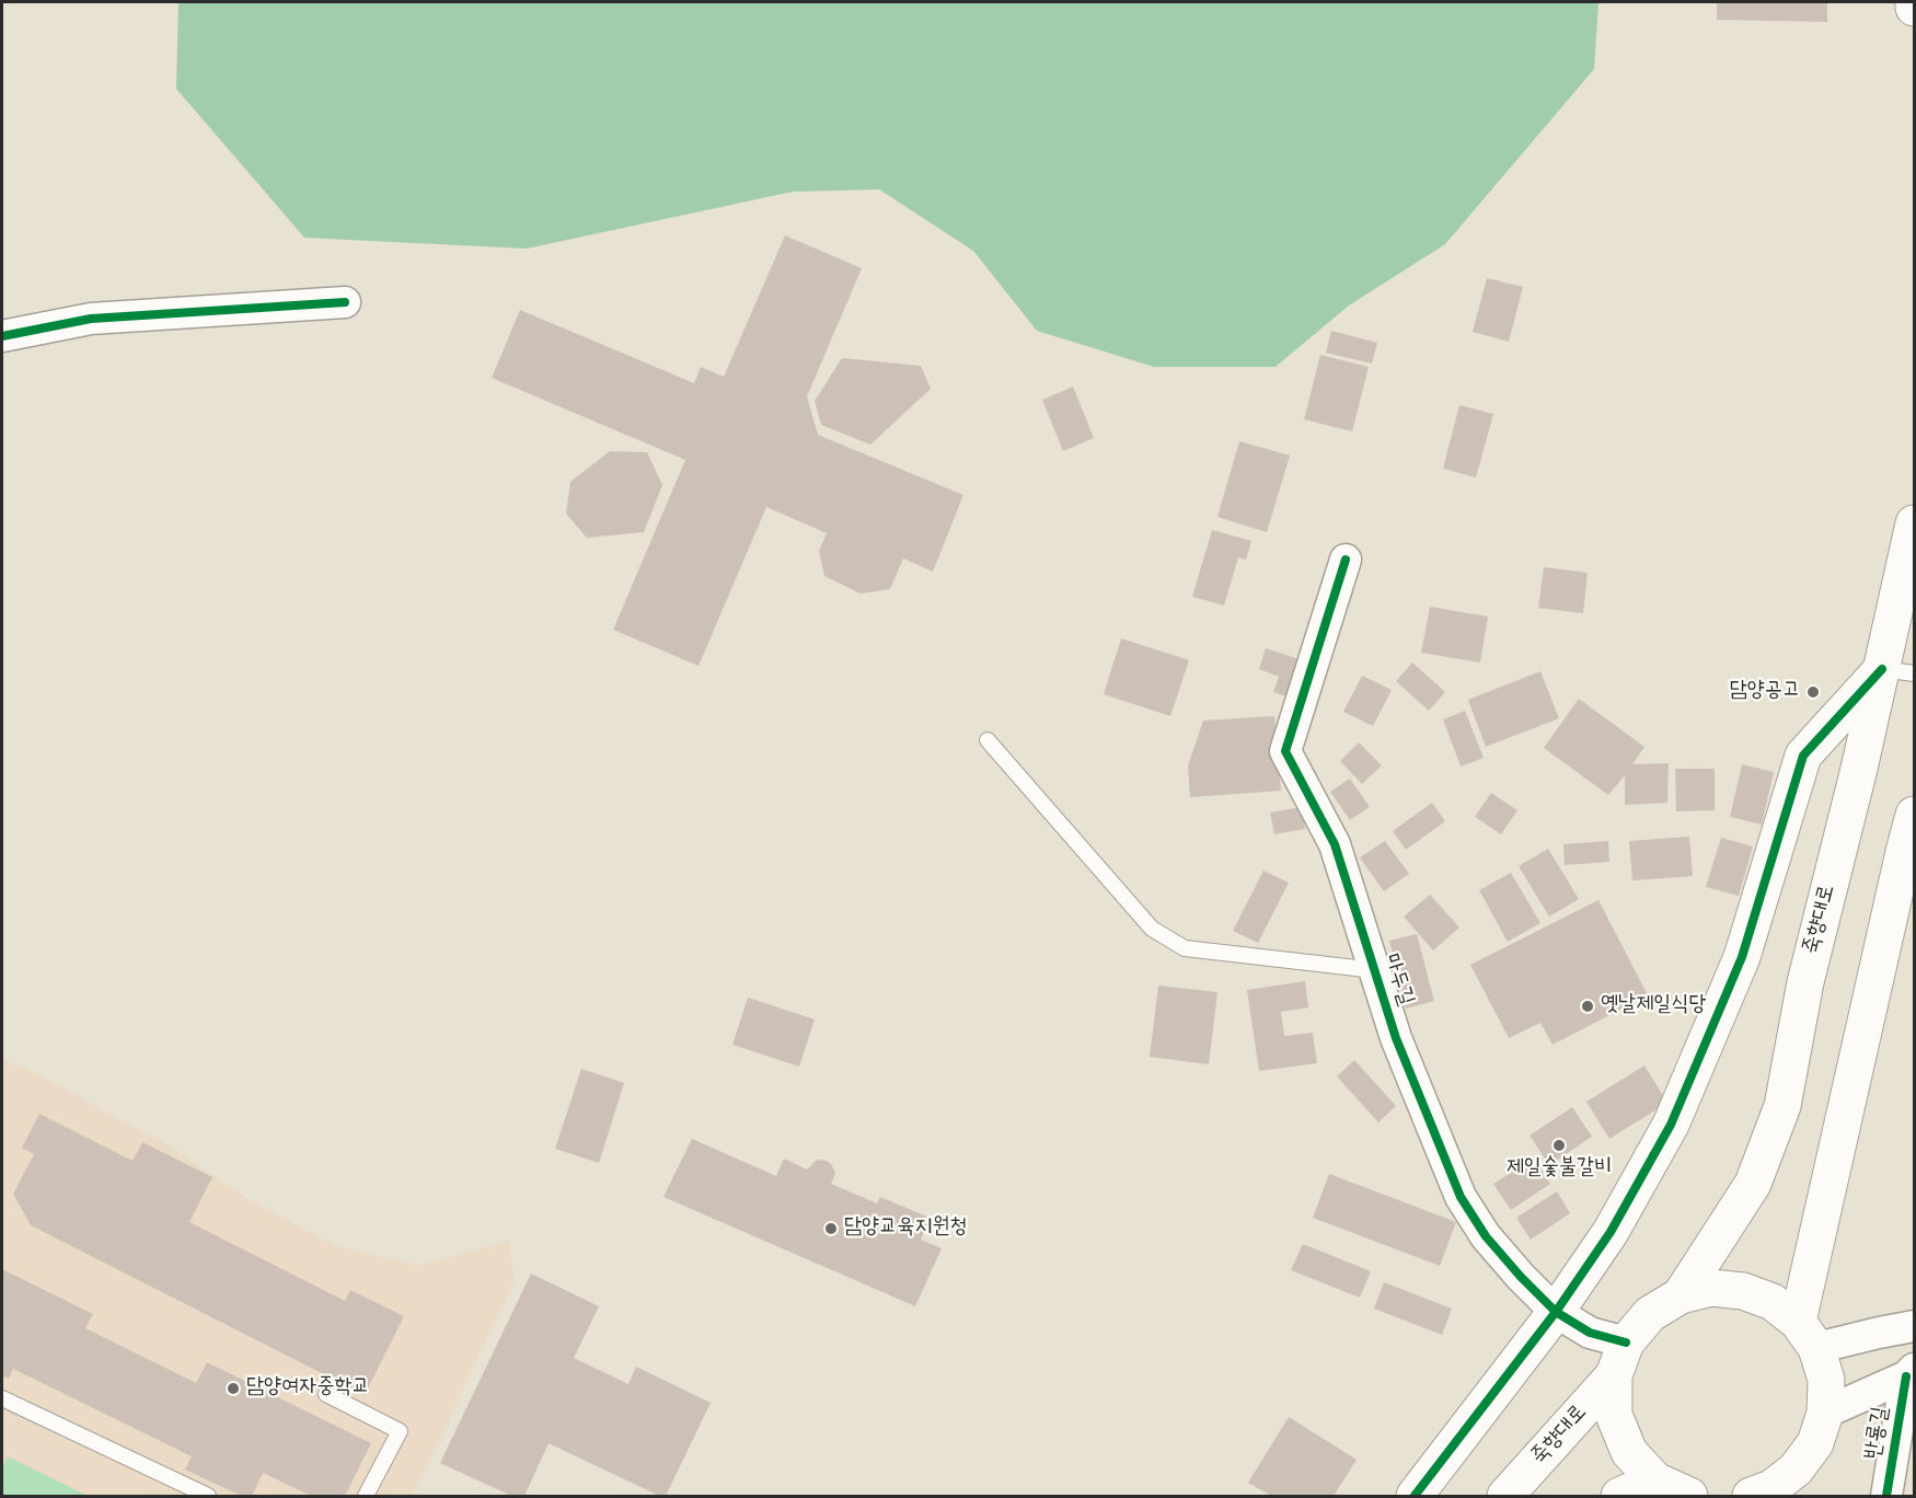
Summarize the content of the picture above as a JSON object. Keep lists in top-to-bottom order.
{
  "streets": {
    "main road": ["죽향대로"],
    "street": ["마두길", "반룡길"]
  },
  "places": [
    "담양공고",
    "옛날제일식당",
    "제일숯불갈비",
    "담양교육지원청",
    "담양여자중학교"
  ]
}
